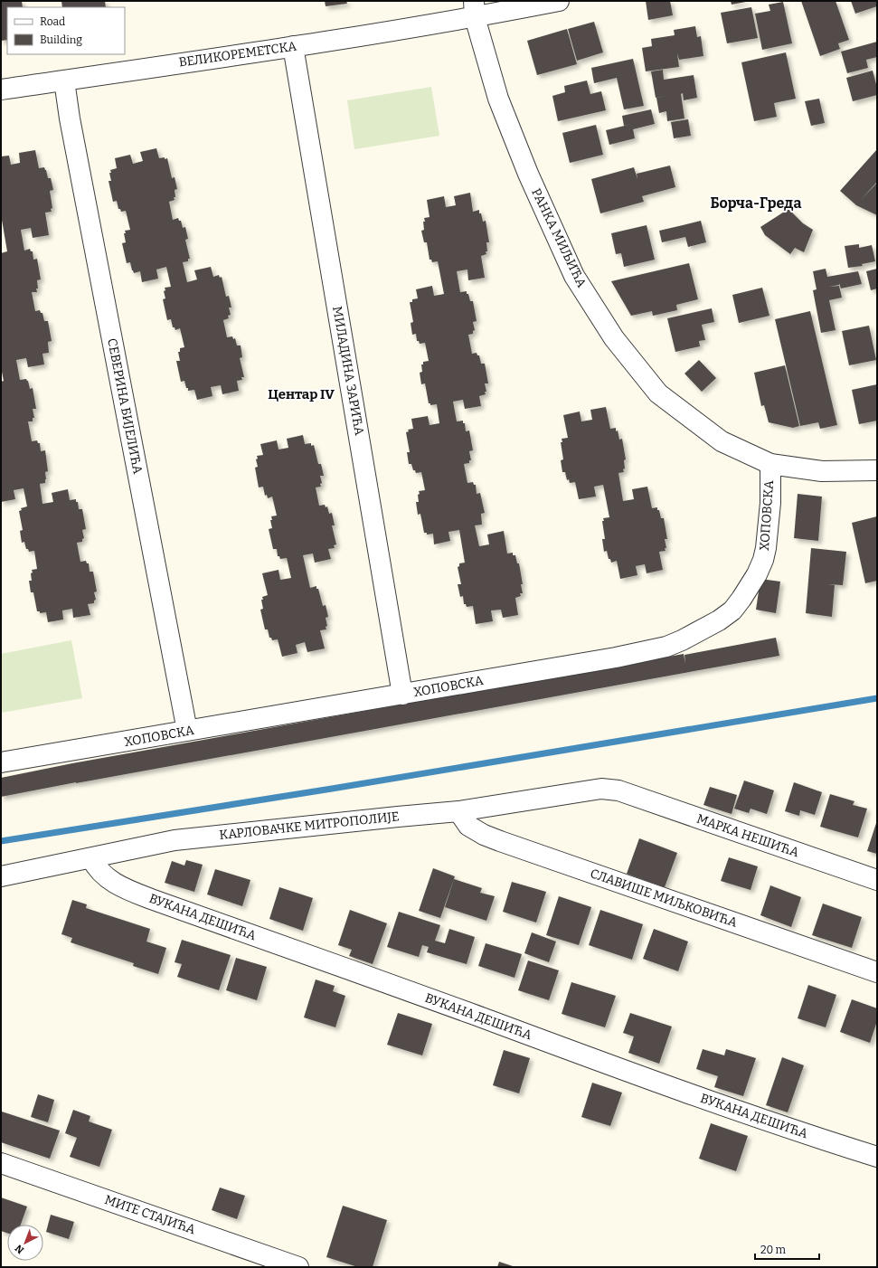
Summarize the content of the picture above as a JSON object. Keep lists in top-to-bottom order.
{
  "streets": {
    "street": [
      "ВЕЛИКОРЕМЕТСКА",
      "РАНКА МИЉИЋА",
      "МИЛАДИНА ЗАРИЋА",
      "СЕВЕРИНА БИЈЕЛИЋА",
      "ХОПОВСКА",
      "КАРЛОВАЧКЕ МИТРОПОЛИЈЕ",
      "МАРКА НЕШИЋА",
      "СЛАВИШЕ МИЉКОВИЋА",
      "ВУКАНА ДЕШИЋА",
      "МИТЕ СТАЈИЋА"
    ]
  },
  "crossings": [
    ["ВЕЛИКОРЕМЕТСКА", "РАНКА МИЉИЋА"],
    ["ВЕЛИКОРЕМЕТСКА", "МИЛАДИНА ЗАРИЋА"],
    ["ВЕЛИКОРЕМЕТСКА", "СЕВЕРИНА БИЈЕЛИЋА"],
    ["РАНКА МИЉИЋА", "ХОПОВСКА"],
    ["МИЛАДИНА ЗАРИЋА", "ХОПОВСКА"],
    ["СЕВЕРИНА БИЈЕЛИЋА", "ХОПОВСКА"],
    ["КАРЛОВАЧКЕ МИТРОПОЛИЈЕ", "МАРКА НЕШИЋА"],
    ["КАРЛОВАЧКЕ МИТРОПОЛИЈЕ", "СЛАВИШЕ МИЉКОВИЋА"],
    ["КАРЛОВАЧКЕ МИТРОПОЛИЈЕ", "ВУКАНА ДЕШИЋА"]
  ],
  "districts": ["Борча-Греда", "Центар IV"],
  "legend": ["Road", "Building"],
  "scale_bar": "20 m",
  "north": "bottom left"
}
